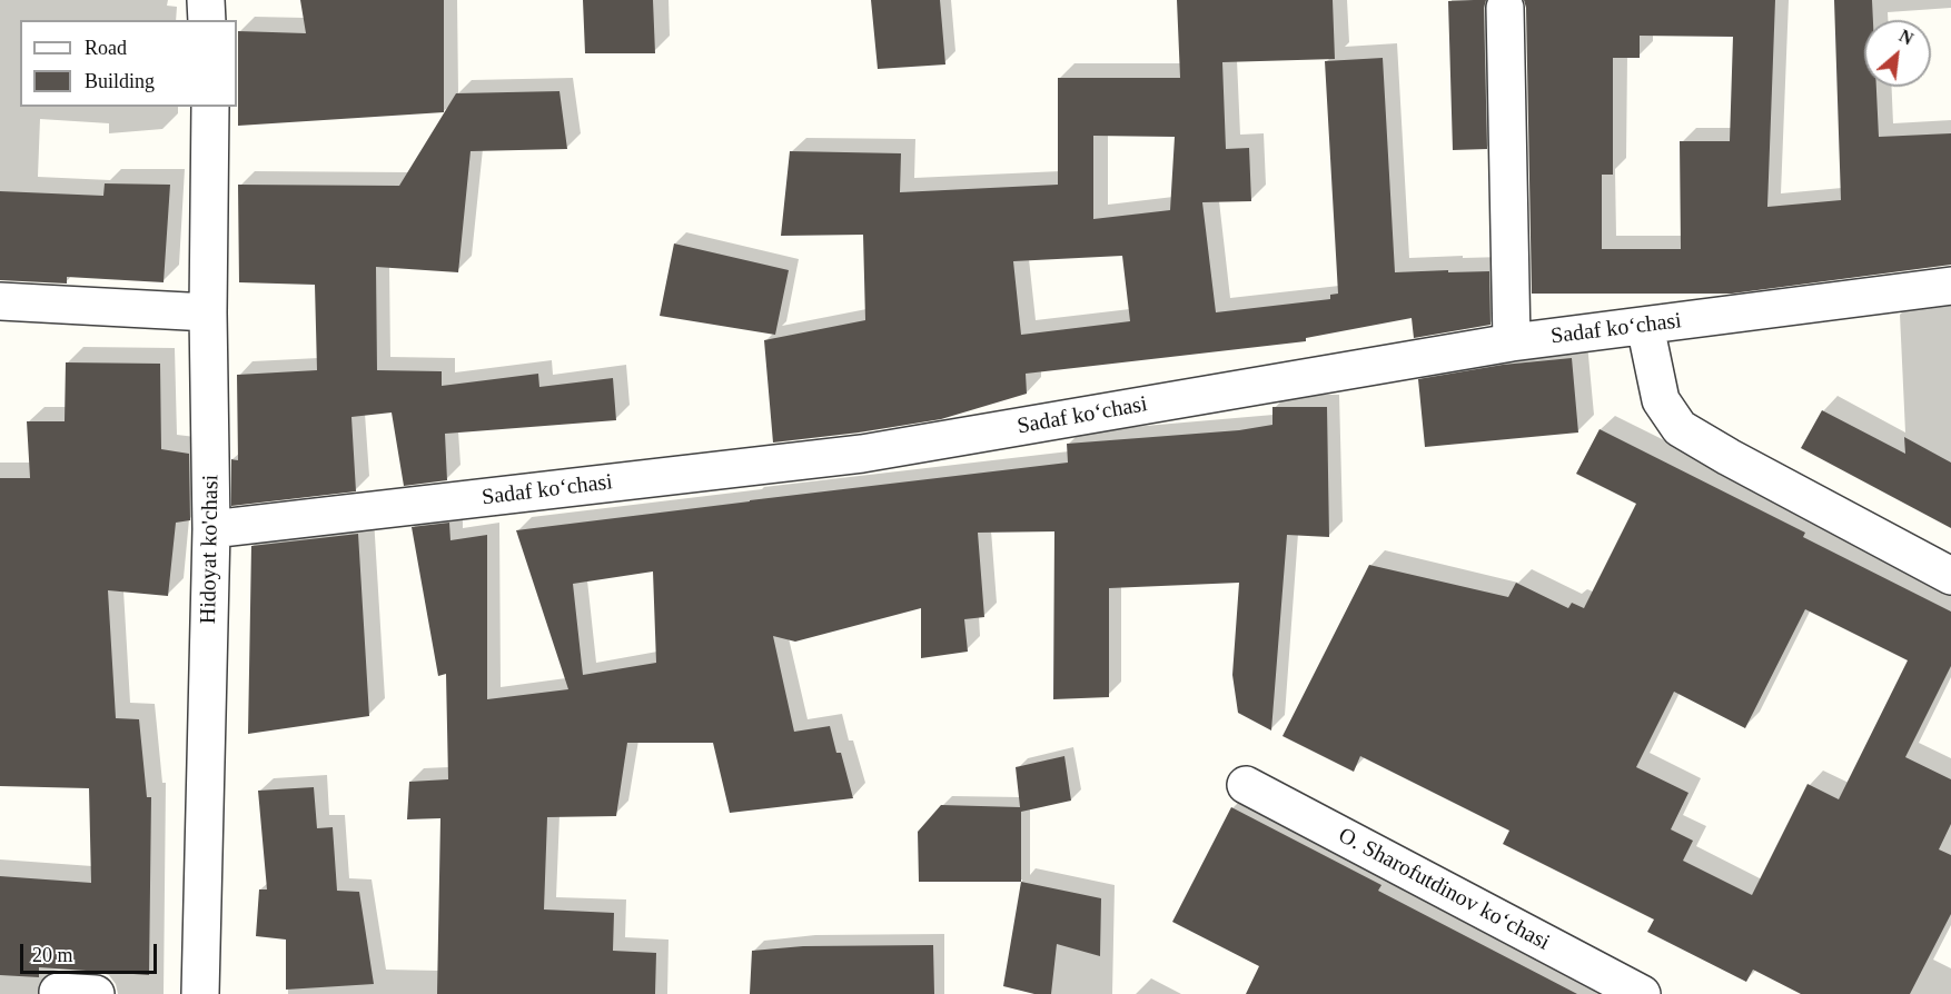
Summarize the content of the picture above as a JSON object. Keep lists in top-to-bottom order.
{
  "streets": {
    "street": ["Sadaf koʻchasi", "Hidoyat ko'chasi", "O. Sharofutdinov koʻchasi"]
  },
  "crossings": [
    ["Sadaf koʻchasi", "Hidoyat ko'chasi"]
  ],
  "legend": ["Road", "Building"],
  "scale_bar": "20 m",
  "north": "top right"
}
